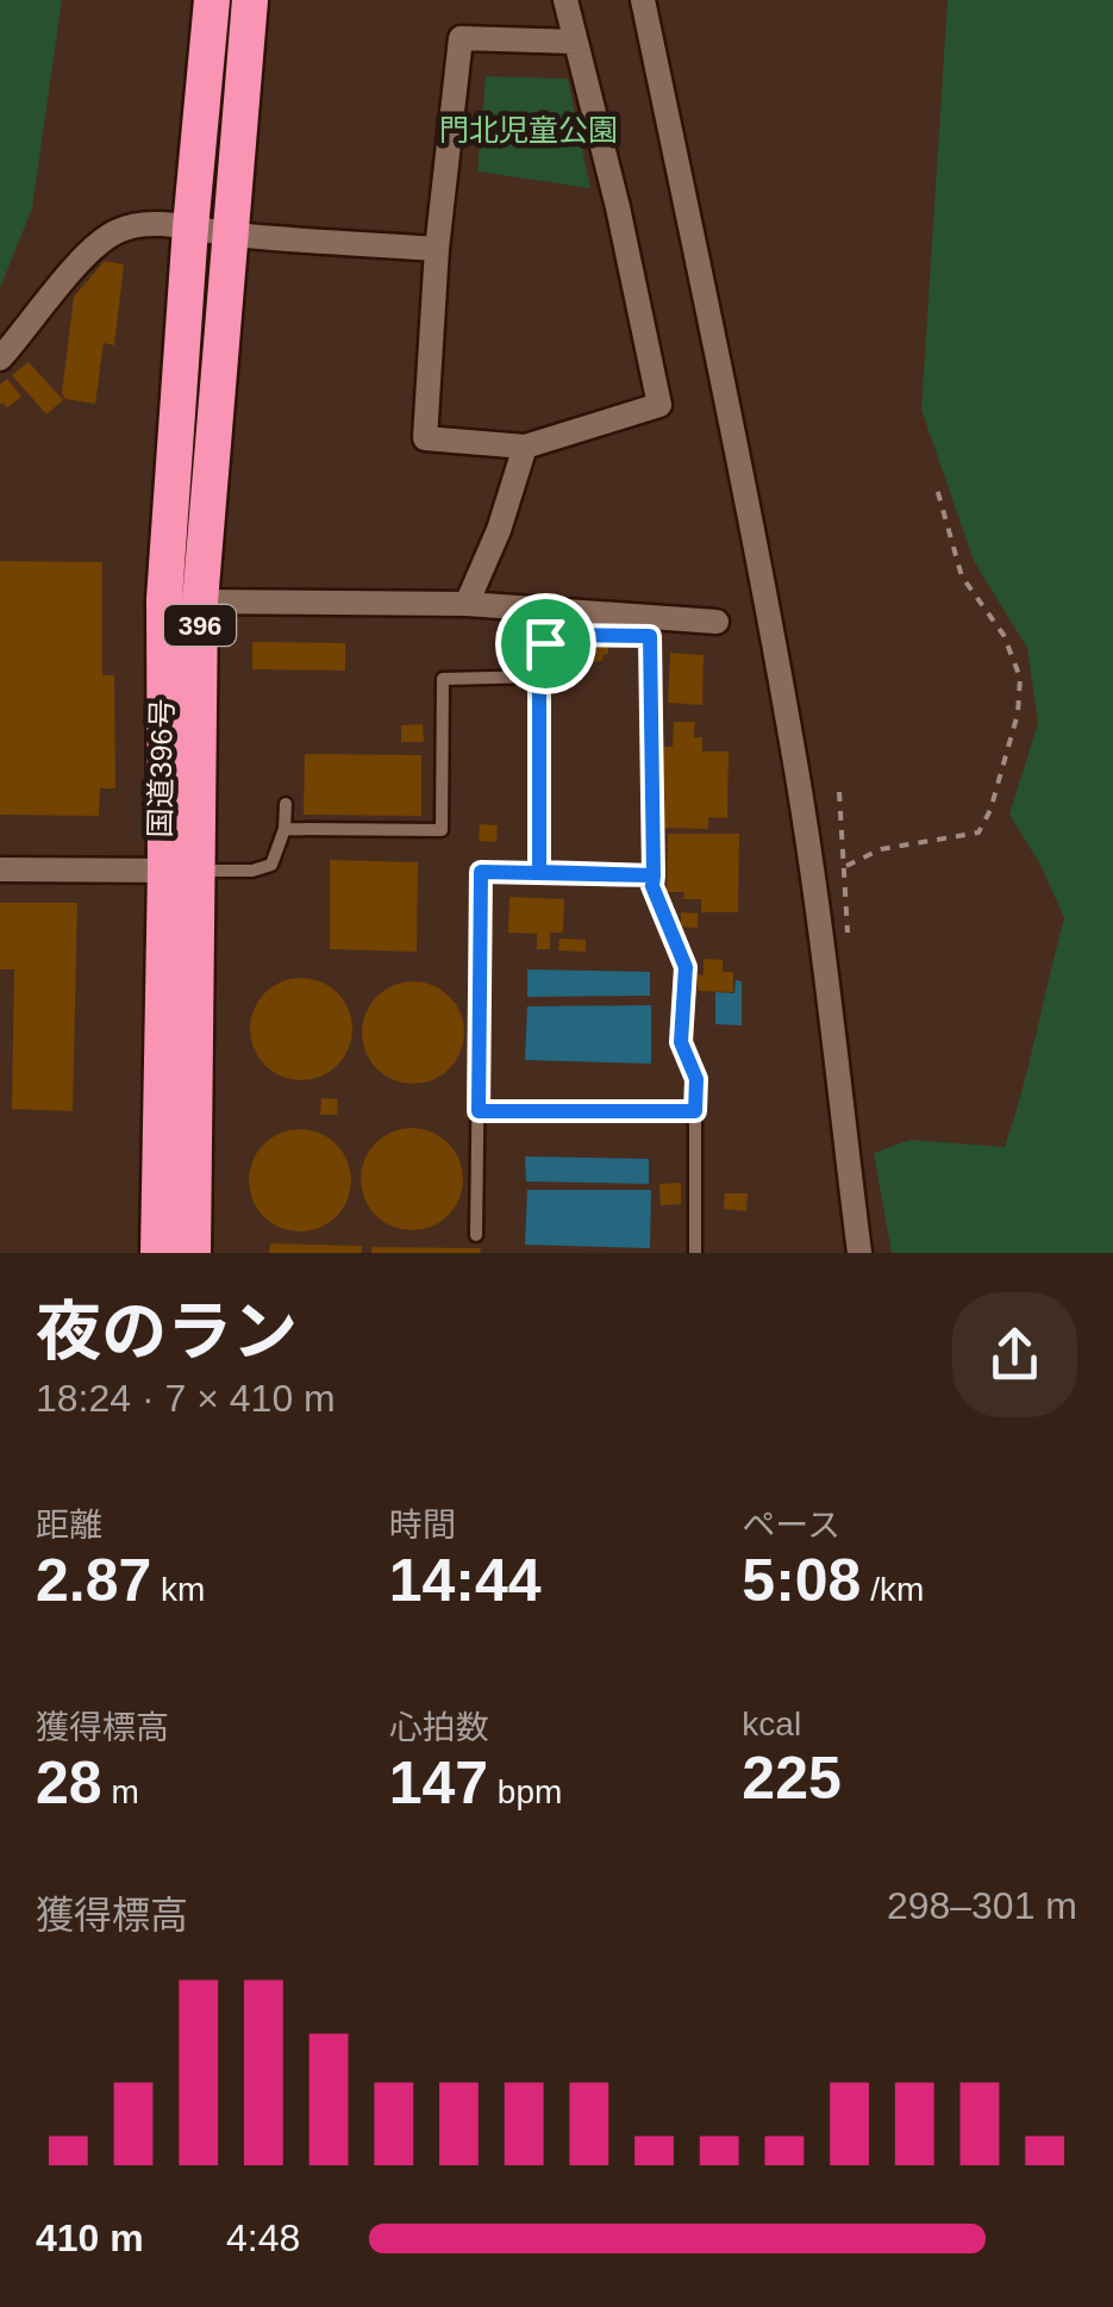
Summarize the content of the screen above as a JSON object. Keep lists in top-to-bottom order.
{
  "streets": {
    "highway": ["396", "国道396号"]
  },
  "parks": ["門北児童公園"],
  "page": {
    "heading": ["夜のラン", "18:24 · 7 × 410 m"],
    "stats": [
      ["距離", "2.87 km"],
      ["時間", "14:44"],
      ["ペース", "5:08 /km"],
      ["獲得標高", "28 m"],
      ["心拍数", "147 bpm"],
      ["kcal", "225"]
    ],
    "chart": ["獲得標高", "298–301 m"],
    "list": [
      {
        "name": "410 m",
        "note": "4:48"
      }
    ]
  }
}
